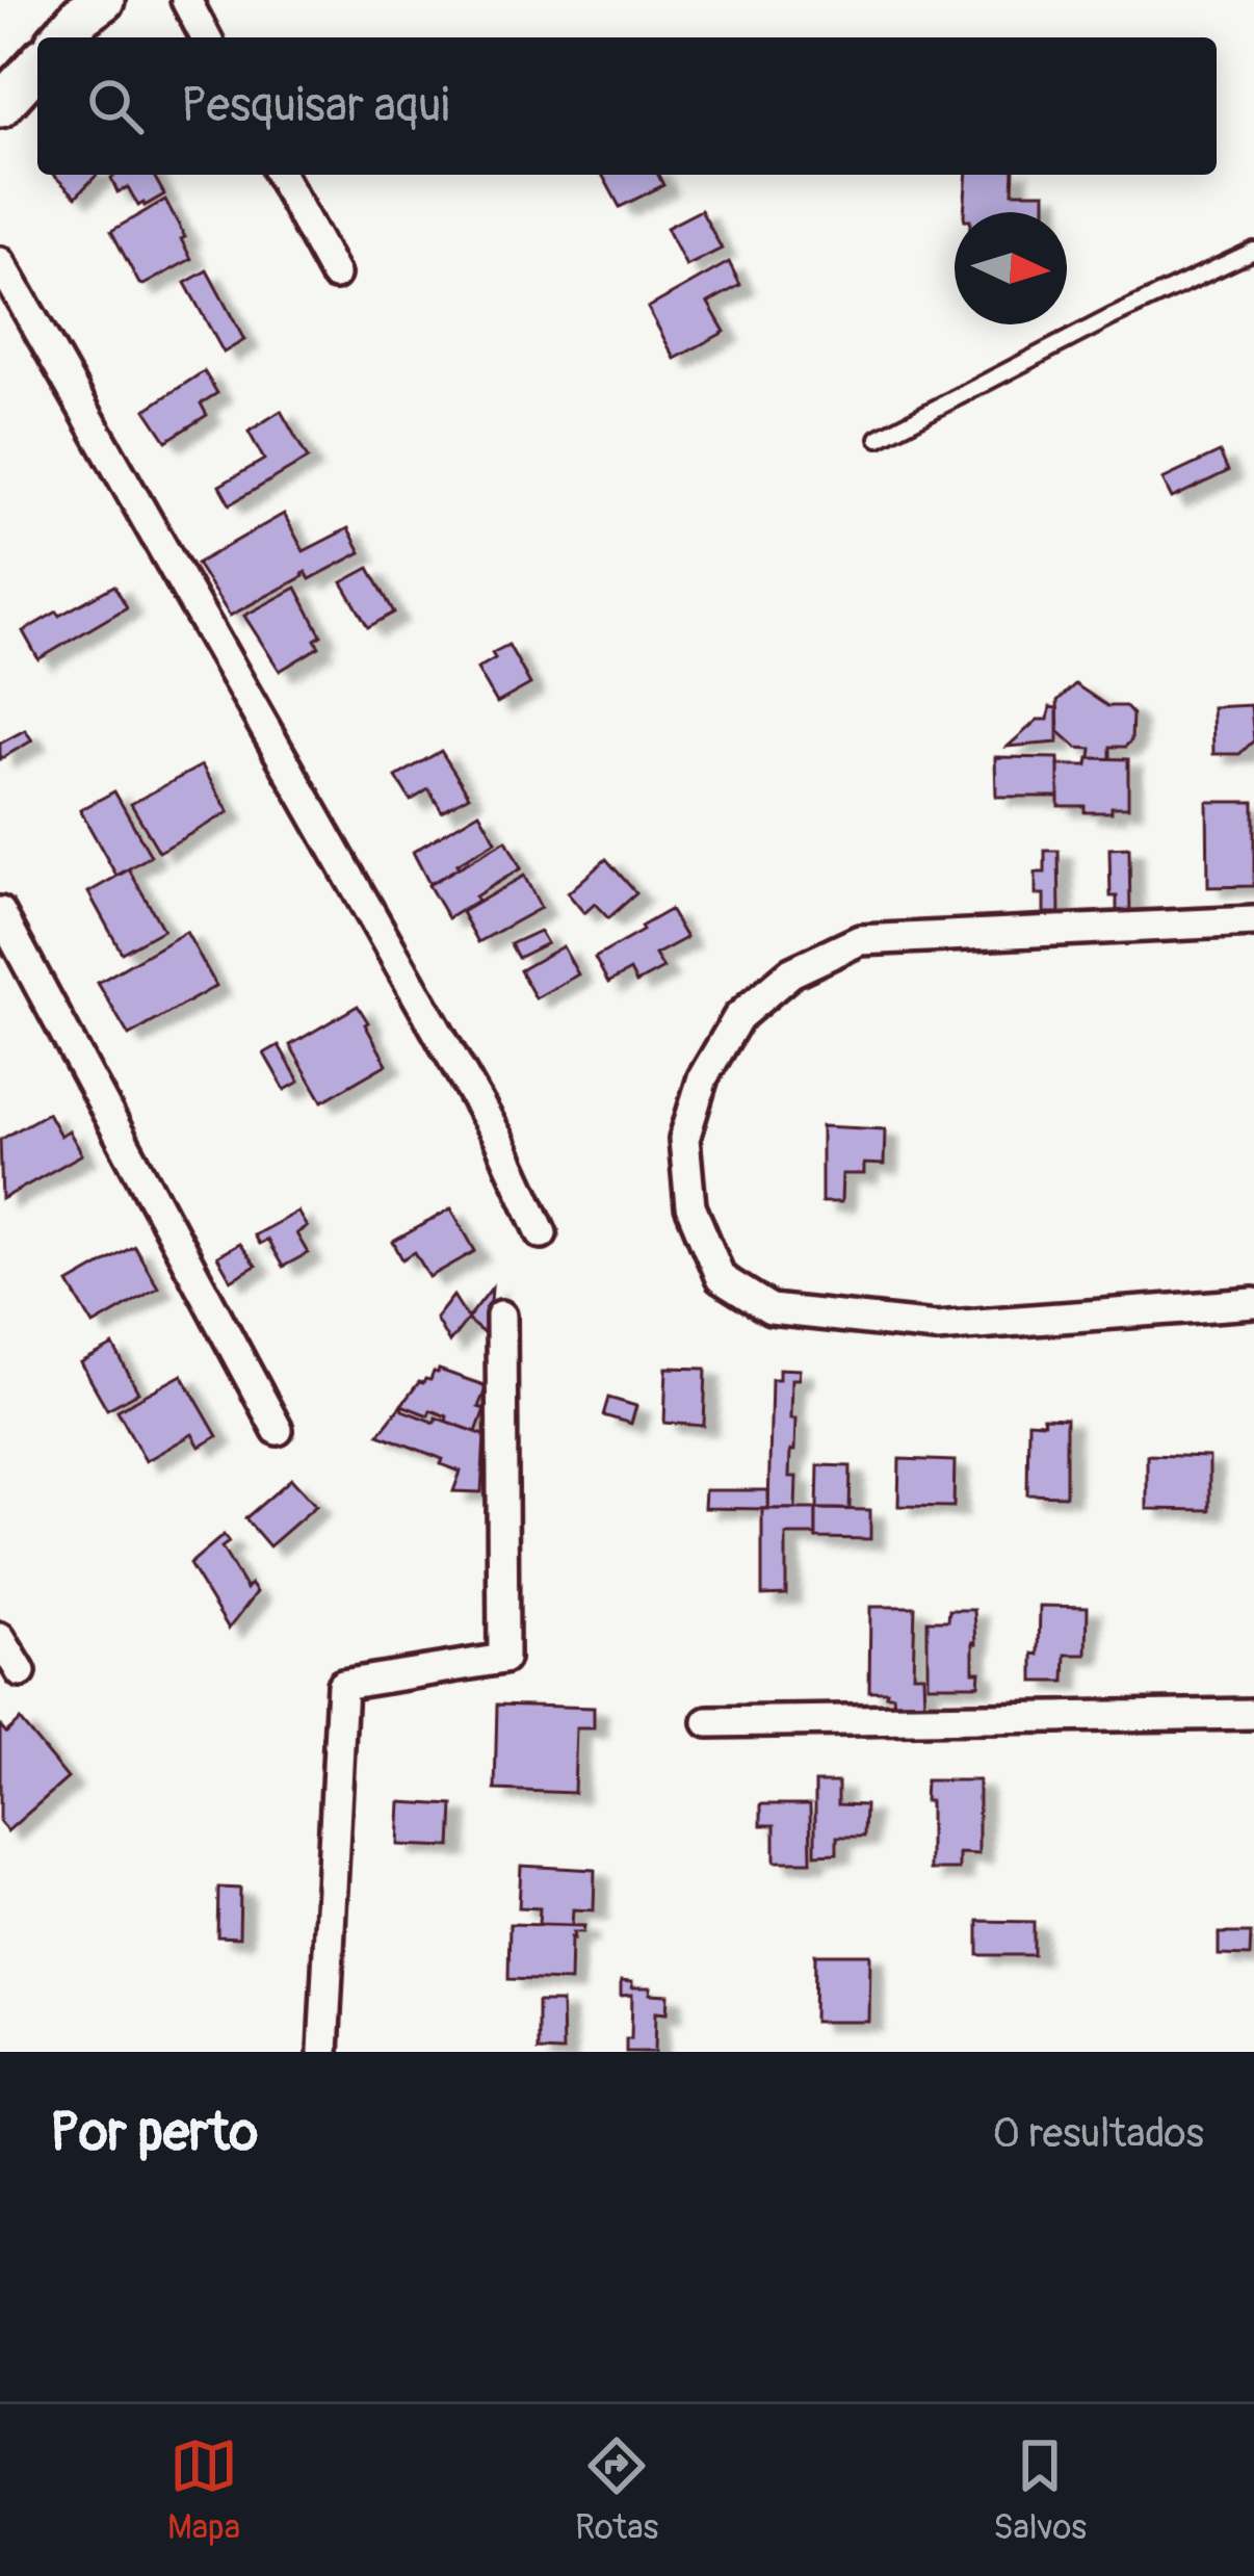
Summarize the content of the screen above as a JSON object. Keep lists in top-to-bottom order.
{
  "north": "right",
  "page": {
    "search": "Pesquisar aqui",
    "heading": ["Por perto", "0 resultados"],
    "nav": ["Mapa", "Rotas", "Salvos"]
  }
}
